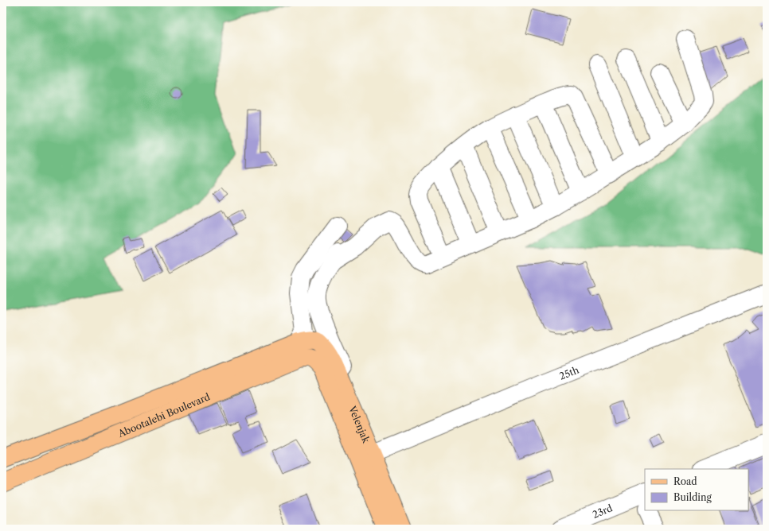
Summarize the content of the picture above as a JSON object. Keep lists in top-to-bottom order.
{
  "streets": {
    "main road": ["Abootalebi Boulevard", "Velenjak"],
    "street": ["25th", "23rd"]
  },
  "crossings": [
    ["25th", "Velenjak"],
    ["Abootalebi Boulevard", "Velenjak"]
  ],
  "legend": ["Road", "Building"]
}
